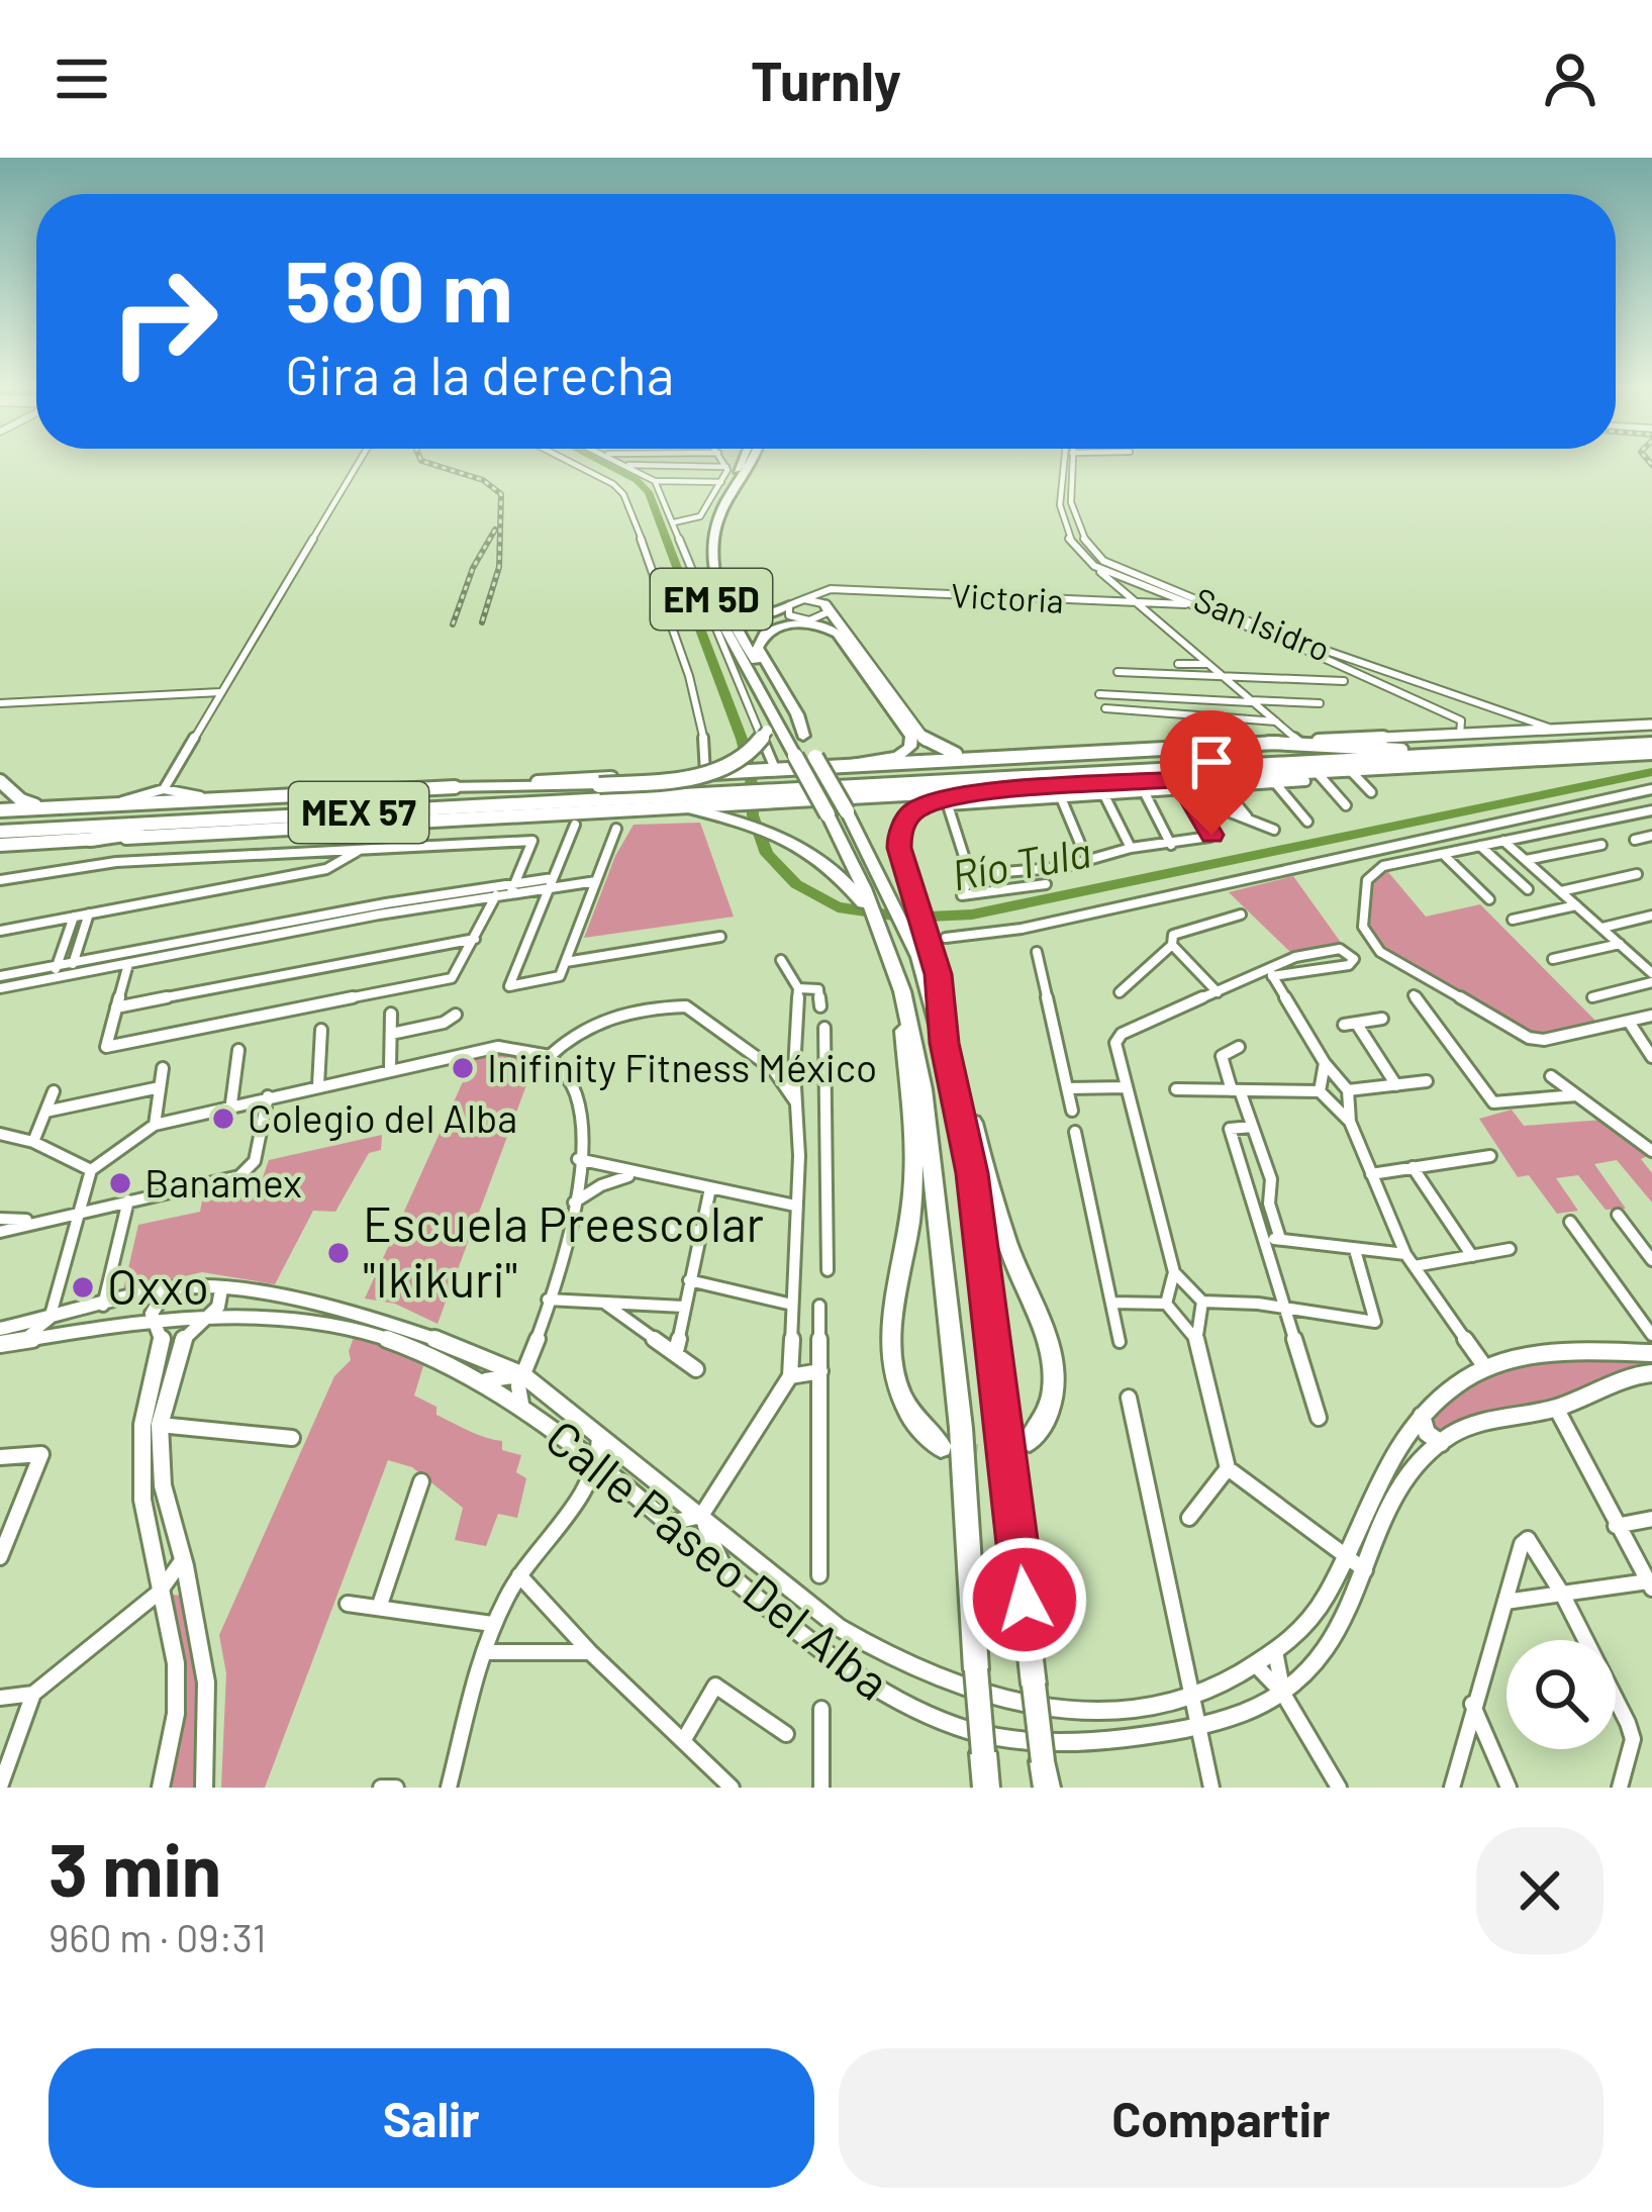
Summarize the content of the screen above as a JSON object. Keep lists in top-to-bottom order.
{
  "streets": {
    "highway": ["EM 5D"],
    "main road": ["MEX 57"],
    "street": ["Victoria", "San Isidro", "Calle Paseo Del Alba"]
  },
  "crossings": [
    ["Victoria", "San Isidro"]
  ],
  "water": ["Río Tula"],
  "places": [
    "Inifinity Fitness México",
    "Colegio del Alba",
    "Banamex",
    "Escuela Preescolar \"Ikikuri\"",
    "Oxxo"
  ],
  "page": {
    "header": "Turnly",
    "turn": ["580 m", "Gira a la derecha"],
    "heading": ["3 min", "960 m · 09:31"],
    "buttons": ["Salir", "Compartir"]
  }
}
